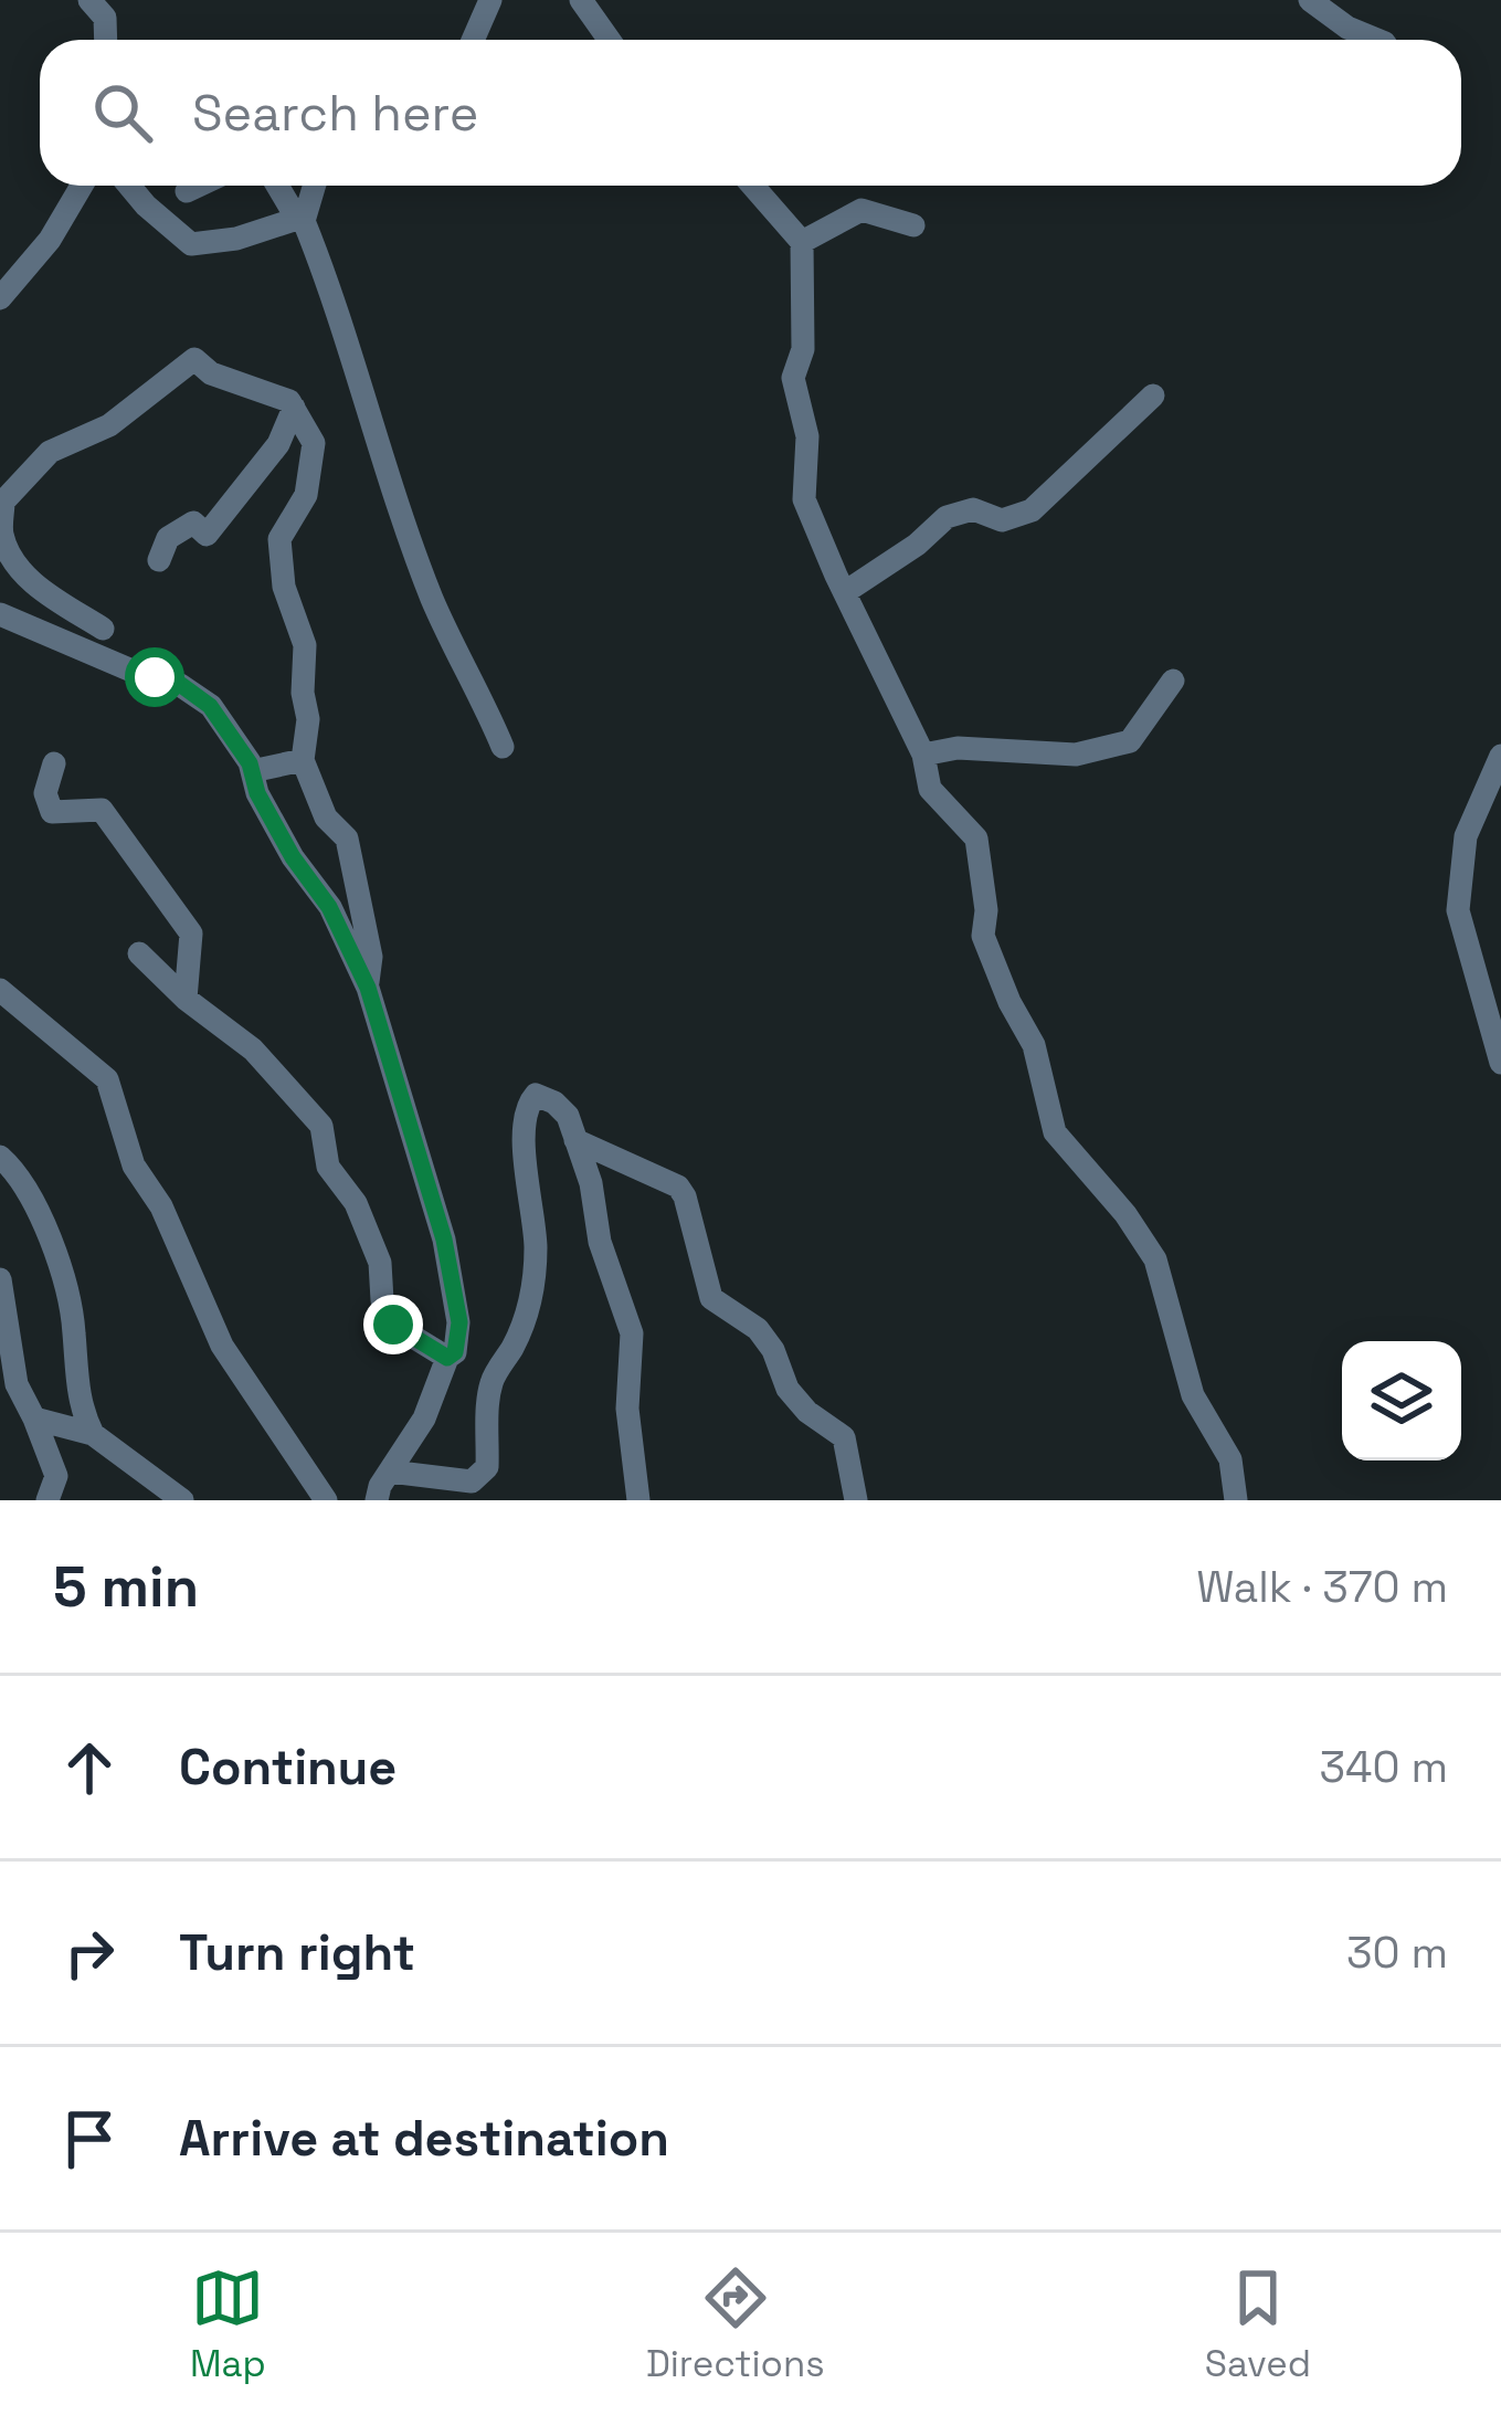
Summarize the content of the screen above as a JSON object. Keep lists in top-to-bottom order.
{
  "page": {
    "search": "Search here",
    "heading": ["5 min", "Walk · 370 m"],
    "list": [
      ["Continue", "340 m"],
      ["Turn right", "30 m"],
      "Arrive at destination"
    ],
    "nav": ["Map", "Directions", "Saved"]
  }
}
